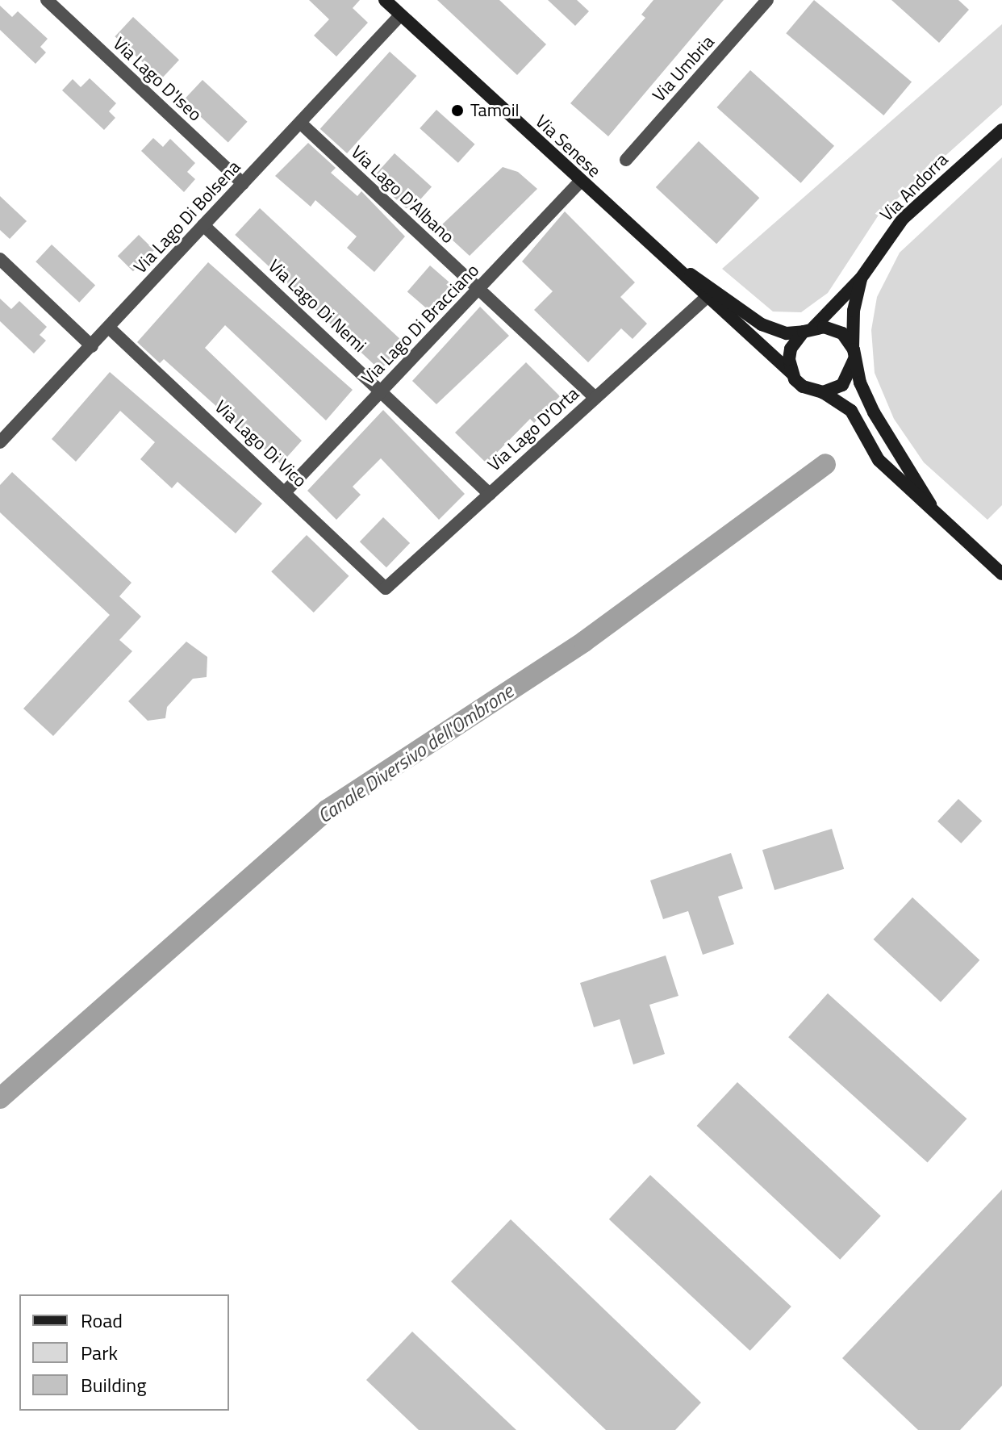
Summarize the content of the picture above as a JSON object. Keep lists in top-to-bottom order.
{
  "streets": {
    "main road": ["Via Senese", "Via Andorra"],
    "street": [
      "Via Umbria",
      "Via Lago D'Iseo",
      "Via Lago D'Albano",
      "Via Lago Di Bolsena",
      "Via Lago Di Nemi",
      "Via Lago Di Bracciano",
      "Via Lago D'Orta",
      "Via Lago Di Vico"
    ]
  },
  "crossings": [
    ["Via Lago D'Iseo", "Via Lago Di Bolsena"],
    ["Via Senese", "Via Andorra"],
    ["Via Senese", "Via Lago Di Bolsena"],
    ["Via Senese", "Via Lago Di Bracciano"],
    ["Via Senese", "Via Lago D'Orta"],
    ["Via Lago D'Albano", "Via Lago Di Bolsena"],
    ["Via Lago D'Albano", "Via Lago Di Bracciano"],
    ["Via Lago D'Albano", "Via Lago D'Orta"],
    ["Via Lago Di Bolsena", "Via Lago Di Nemi"],
    ["Via Lago Di Bolsena", "Via Lago Di Vico"],
    ["Via Lago Di Nemi", "Via Lago Di Bracciano"],
    ["Via Lago Di Nemi", "Via Lago D'Orta"],
    ["Via Lago Di Bracciano", "Via Lago Di Vico"],
    ["Via Lago D'Orta", "Via Lago Di Vico"]
  ],
  "water": ["Canale Diversivo dell'Ombrone"],
  "places": ["Tamoil"],
  "legend": ["Road", "Park", "Building"]
}
